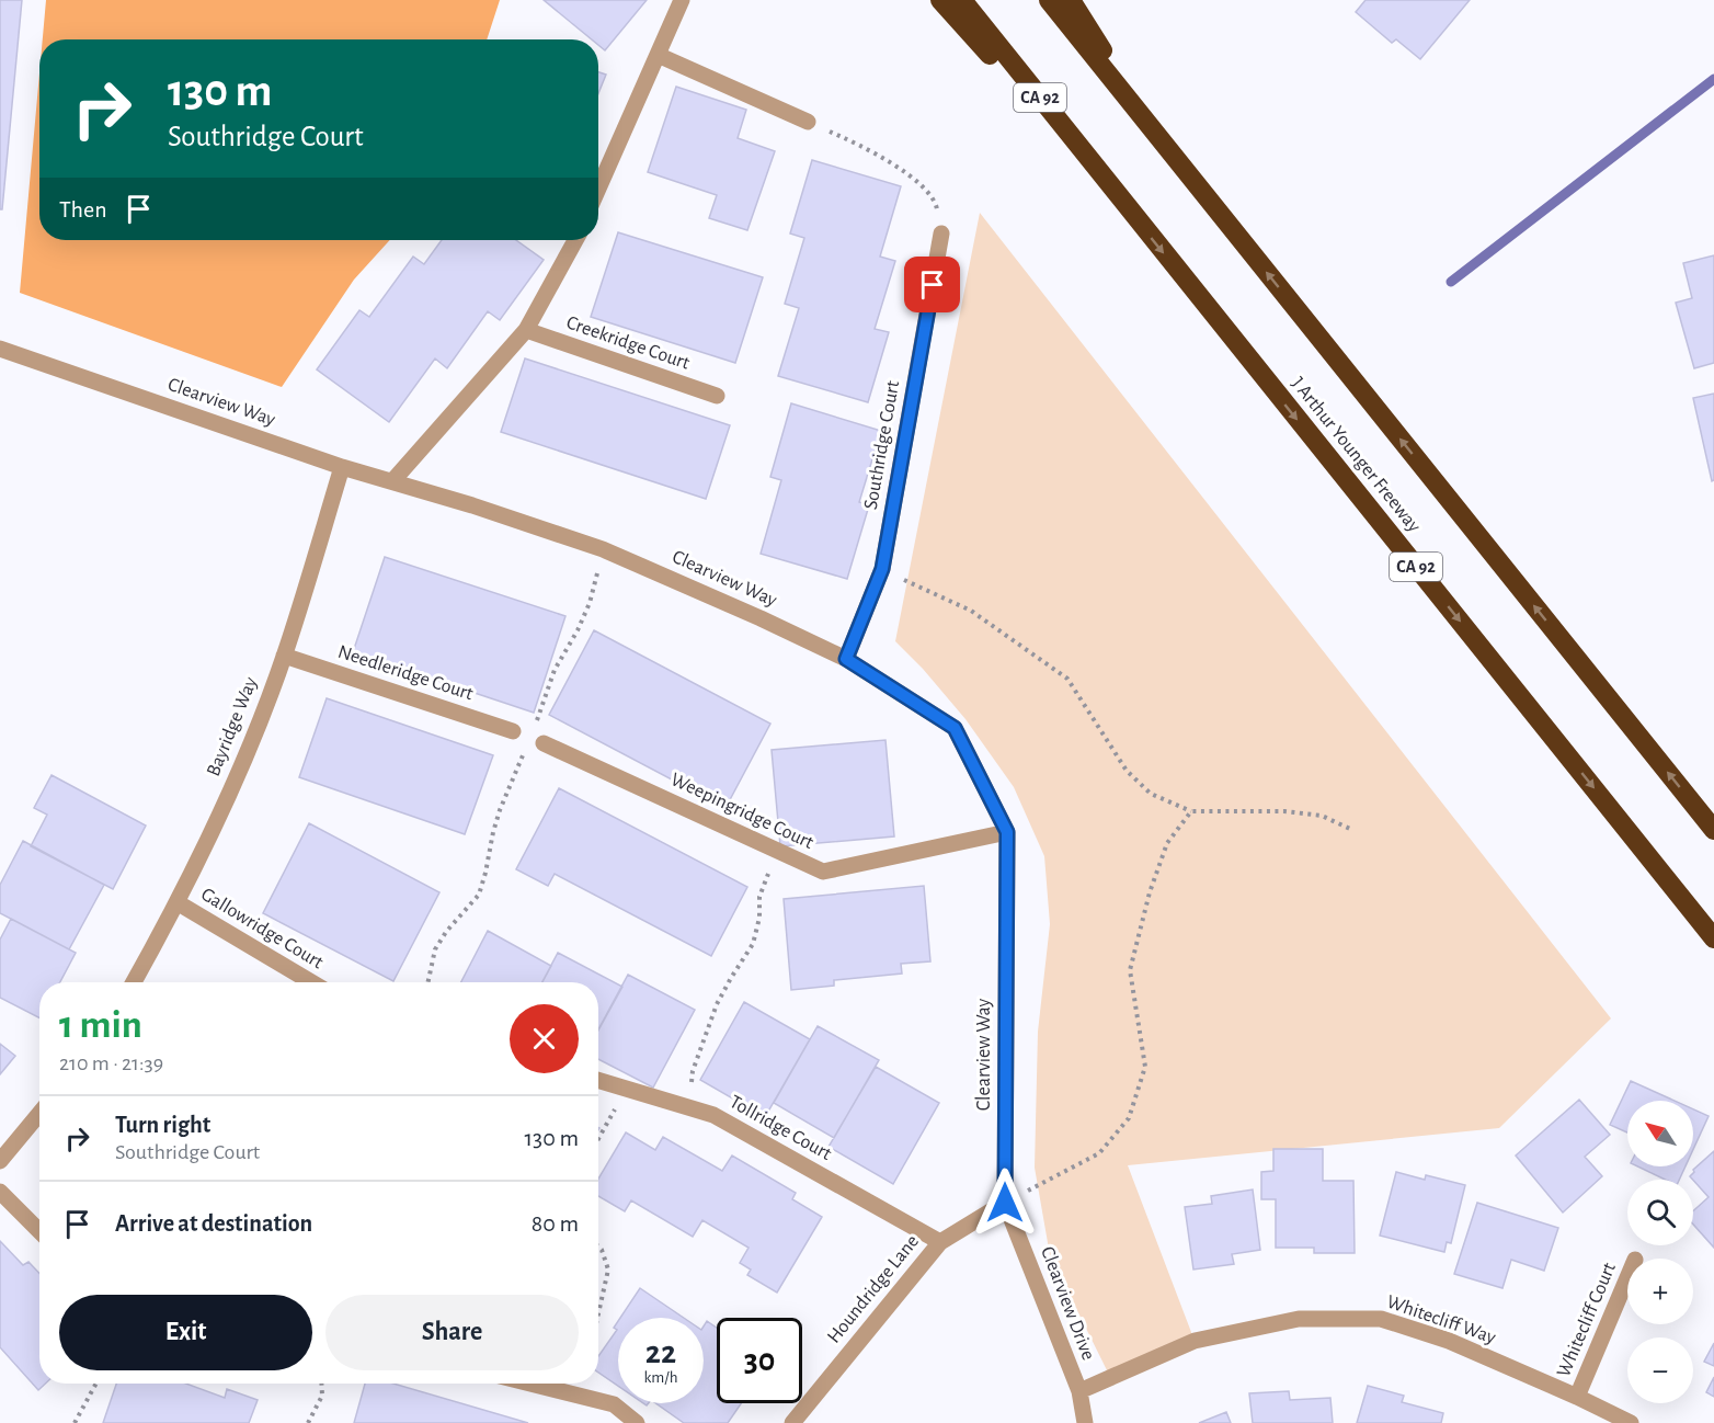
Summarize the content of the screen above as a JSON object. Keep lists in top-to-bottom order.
{
  "streets": {
    "highway": ["CA 92", "J Arthur Younger Freeway"],
    "street": [
      "Creekridge Court",
      "Clearview Way",
      "Southridge Court",
      "Needleridge Court",
      "Bayridge Way",
      "Weepingridge Court",
      "Gallowridge Court",
      "Tollridge Court",
      "Houndridge Lane",
      "Clearview Drive",
      "Whitecliff Way",
      "Whitecliff Court"
    ]
  },
  "crossings": [
    ["Clearview Way", "Southridge Court"],
    ["Clearview Way", "Bayridge Way"],
    ["Clearview Way", "Weepingridge Court"],
    ["Clearview Way", "Houndridge Lane"],
    ["Clearview Way", "Clearview Drive"],
    ["Needleridge Court", "Bayridge Way"],
    ["Bayridge Way", "Gallowridge Court"],
    ["Tollridge Court", "Houndridge Lane"],
    ["Houndridge Lane", "Clearview Drive"],
    ["Clearview Drive", "Whitecliff Way"],
    ["Whitecliff Way", "Whitecliff Court"]
  ],
  "north": "top left",
  "page": {
    "turn": ["130 m", "Southridge Court"],
    "then": "Then",
    "heading": ["1 min", "210 m · 21:39"],
    "list": [
      {
        "name": "Turn right",
        "note": "Southridge Court",
        "value": "130 m"
      },
      {
        "name": "Arrive at destination",
        "value": "80 m"
      }
    ],
    "map_buttons": ["+", "−"],
    "buttons": ["Exit", "Share"],
    "speed": "22 km/h",
    "limit": "30"
  }
}
